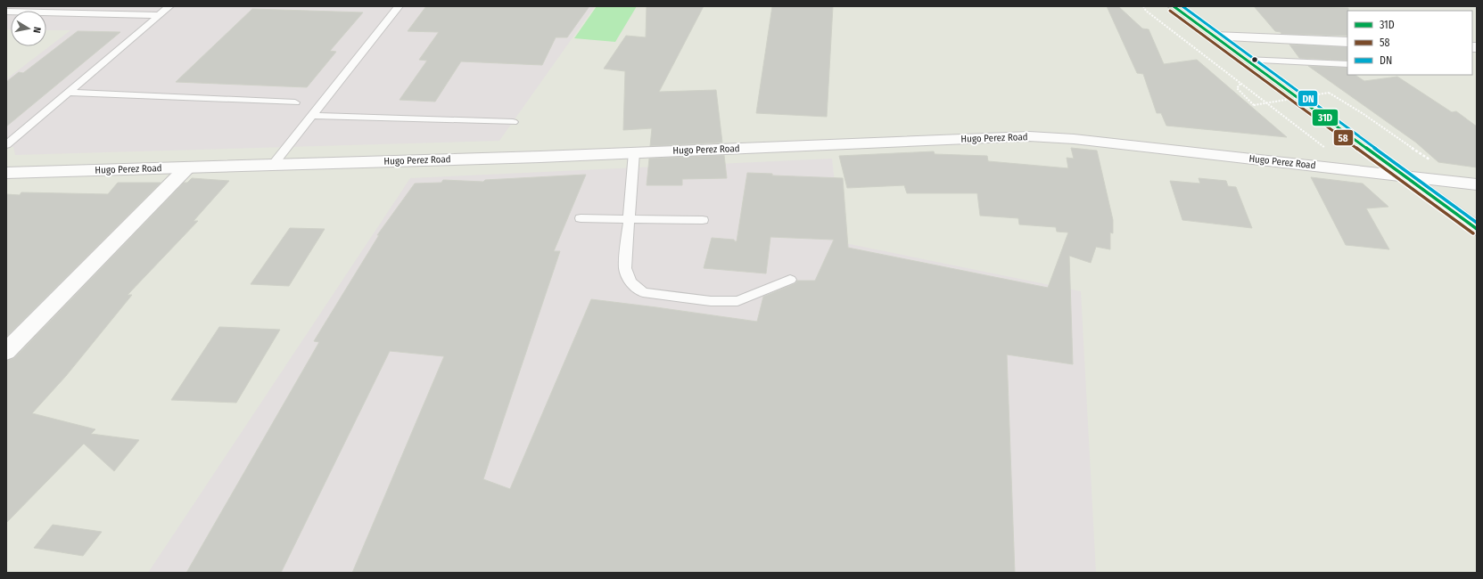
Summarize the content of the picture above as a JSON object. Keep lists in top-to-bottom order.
{
  "streets": {
    "street": ["Hugo Perez Road"]
  },
  "lines": ["transit line 31D", "transit line DN", "transit line 58"],
  "legend": ["31D", "58", "DN"],
  "north": "right"
}
